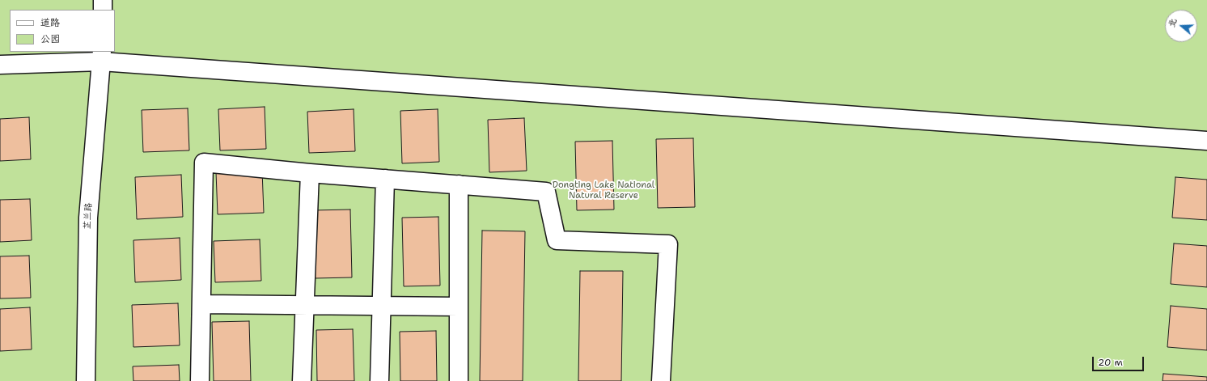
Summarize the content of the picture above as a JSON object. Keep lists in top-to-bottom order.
{
  "streets": {
    "street": ["芷兰路"]
  },
  "parks": ["Dongting Lake National Natural Reserve"],
  "legend": ["道路", "公园"],
  "scale_bar": "20 m",
  "north": "left"
}
